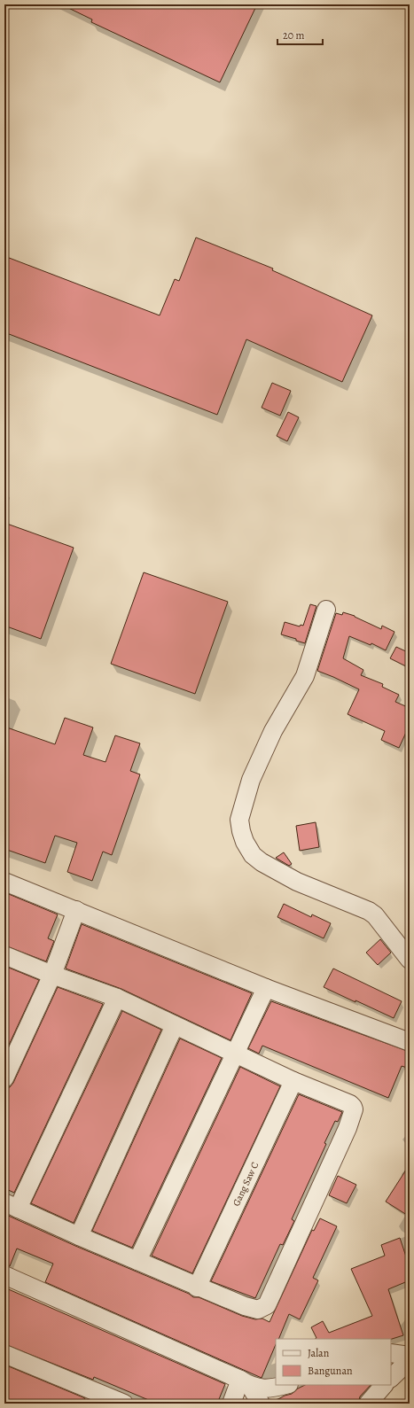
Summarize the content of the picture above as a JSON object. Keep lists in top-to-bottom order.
{
  "streets": {
    "street": ["Gang Saw C"]
  },
  "legend": ["Jalan", "Bangunan"],
  "scale_bar": "20 m"
}
